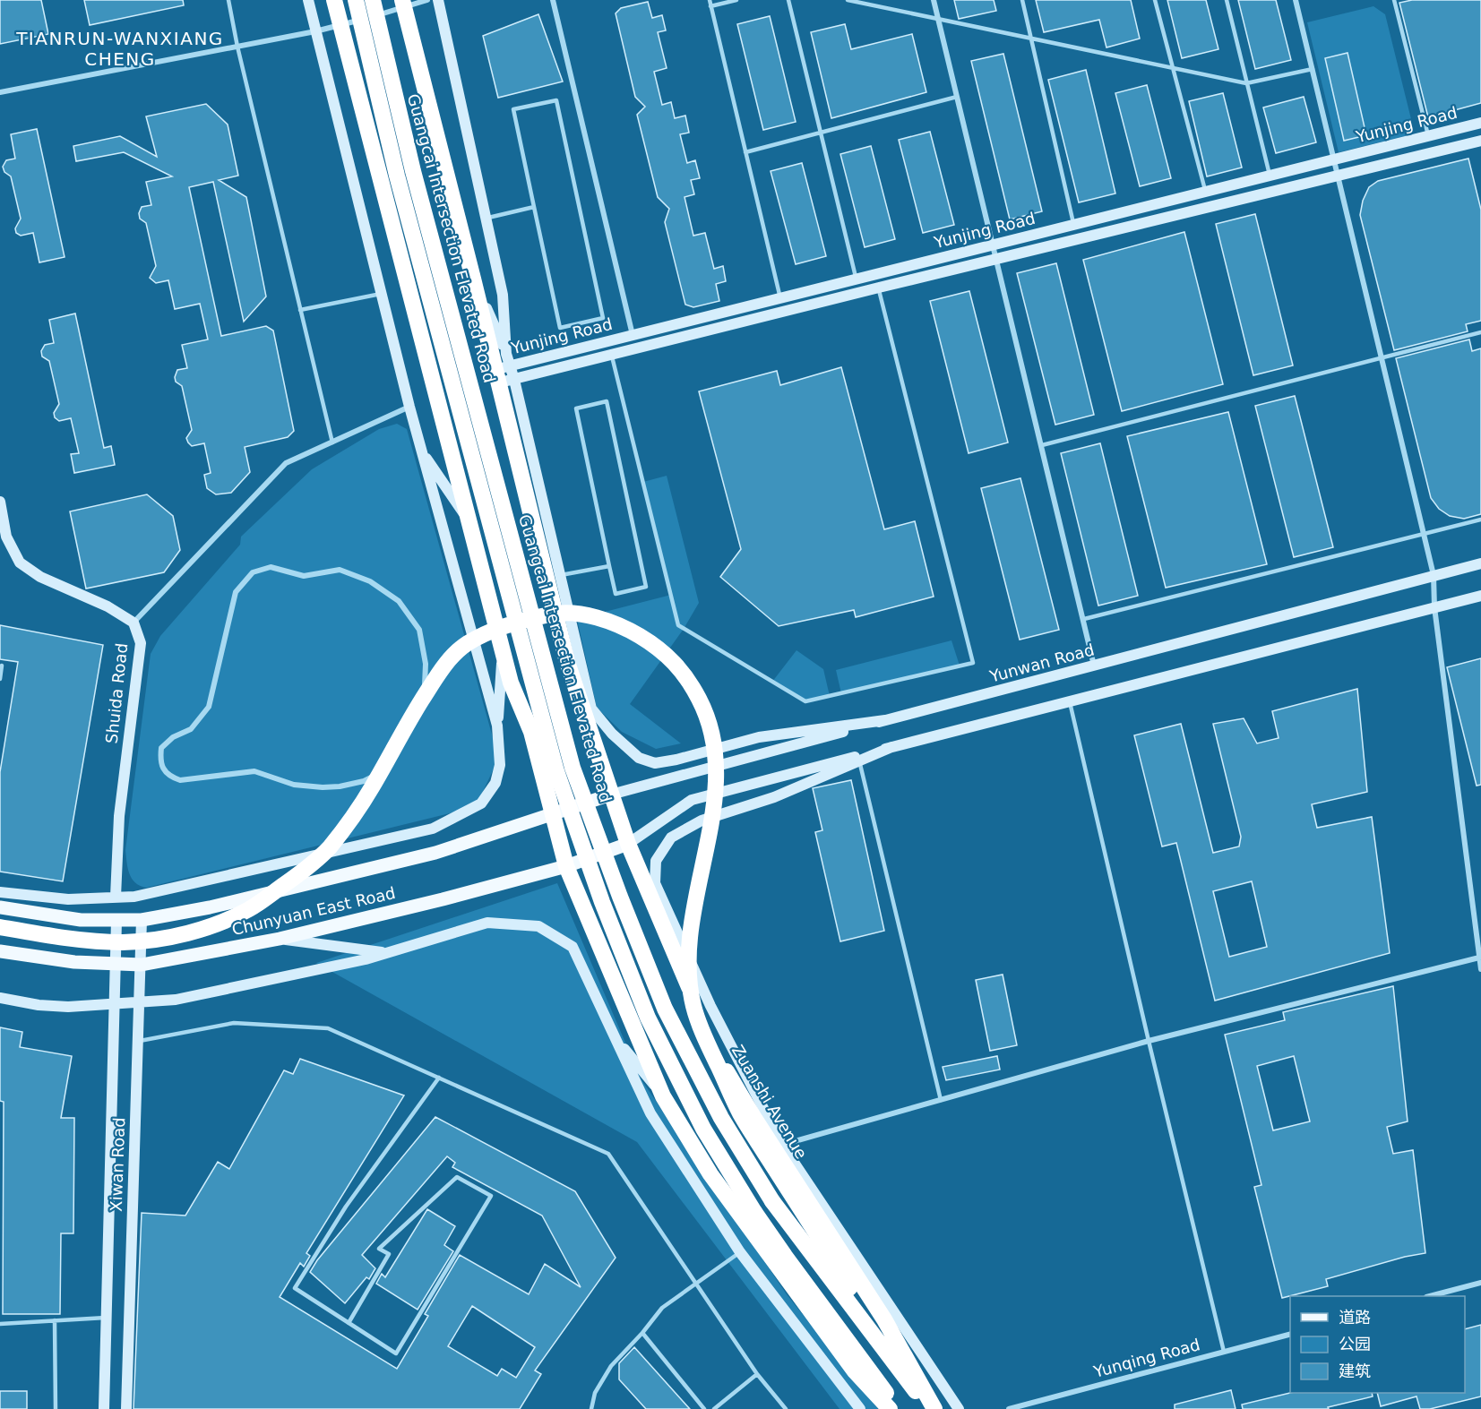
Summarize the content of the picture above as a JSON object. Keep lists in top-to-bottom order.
{
  "streets": {
    "highway": ["Guangcai Intersection Elevated Road", "Zuanshi Avenue"],
    "main road": ["Chunyuan East Road"],
    "street": [
      "Yunjing Road",
      "Yunwan Road",
      "Shuida Road",
      "Xiwan Road",
      "Yunqing Road"
    ]
  },
  "crossings": [
    ["Yunjing Road", "Zuanshi Avenue"],
    ["Yunwan Road", "Chunyuan East Road"],
    ["Yunwan Road", "Zuanshi Avenue"],
    ["Chunyuan East Road", "Zuanshi Avenue"],
    ["Chunyuan East Road", "Xiwan Road"]
  ],
  "districts": ["TIANRUN-WANXIANG CHENG"],
  "legend": ["道路", "公园", "建筑"]
}
